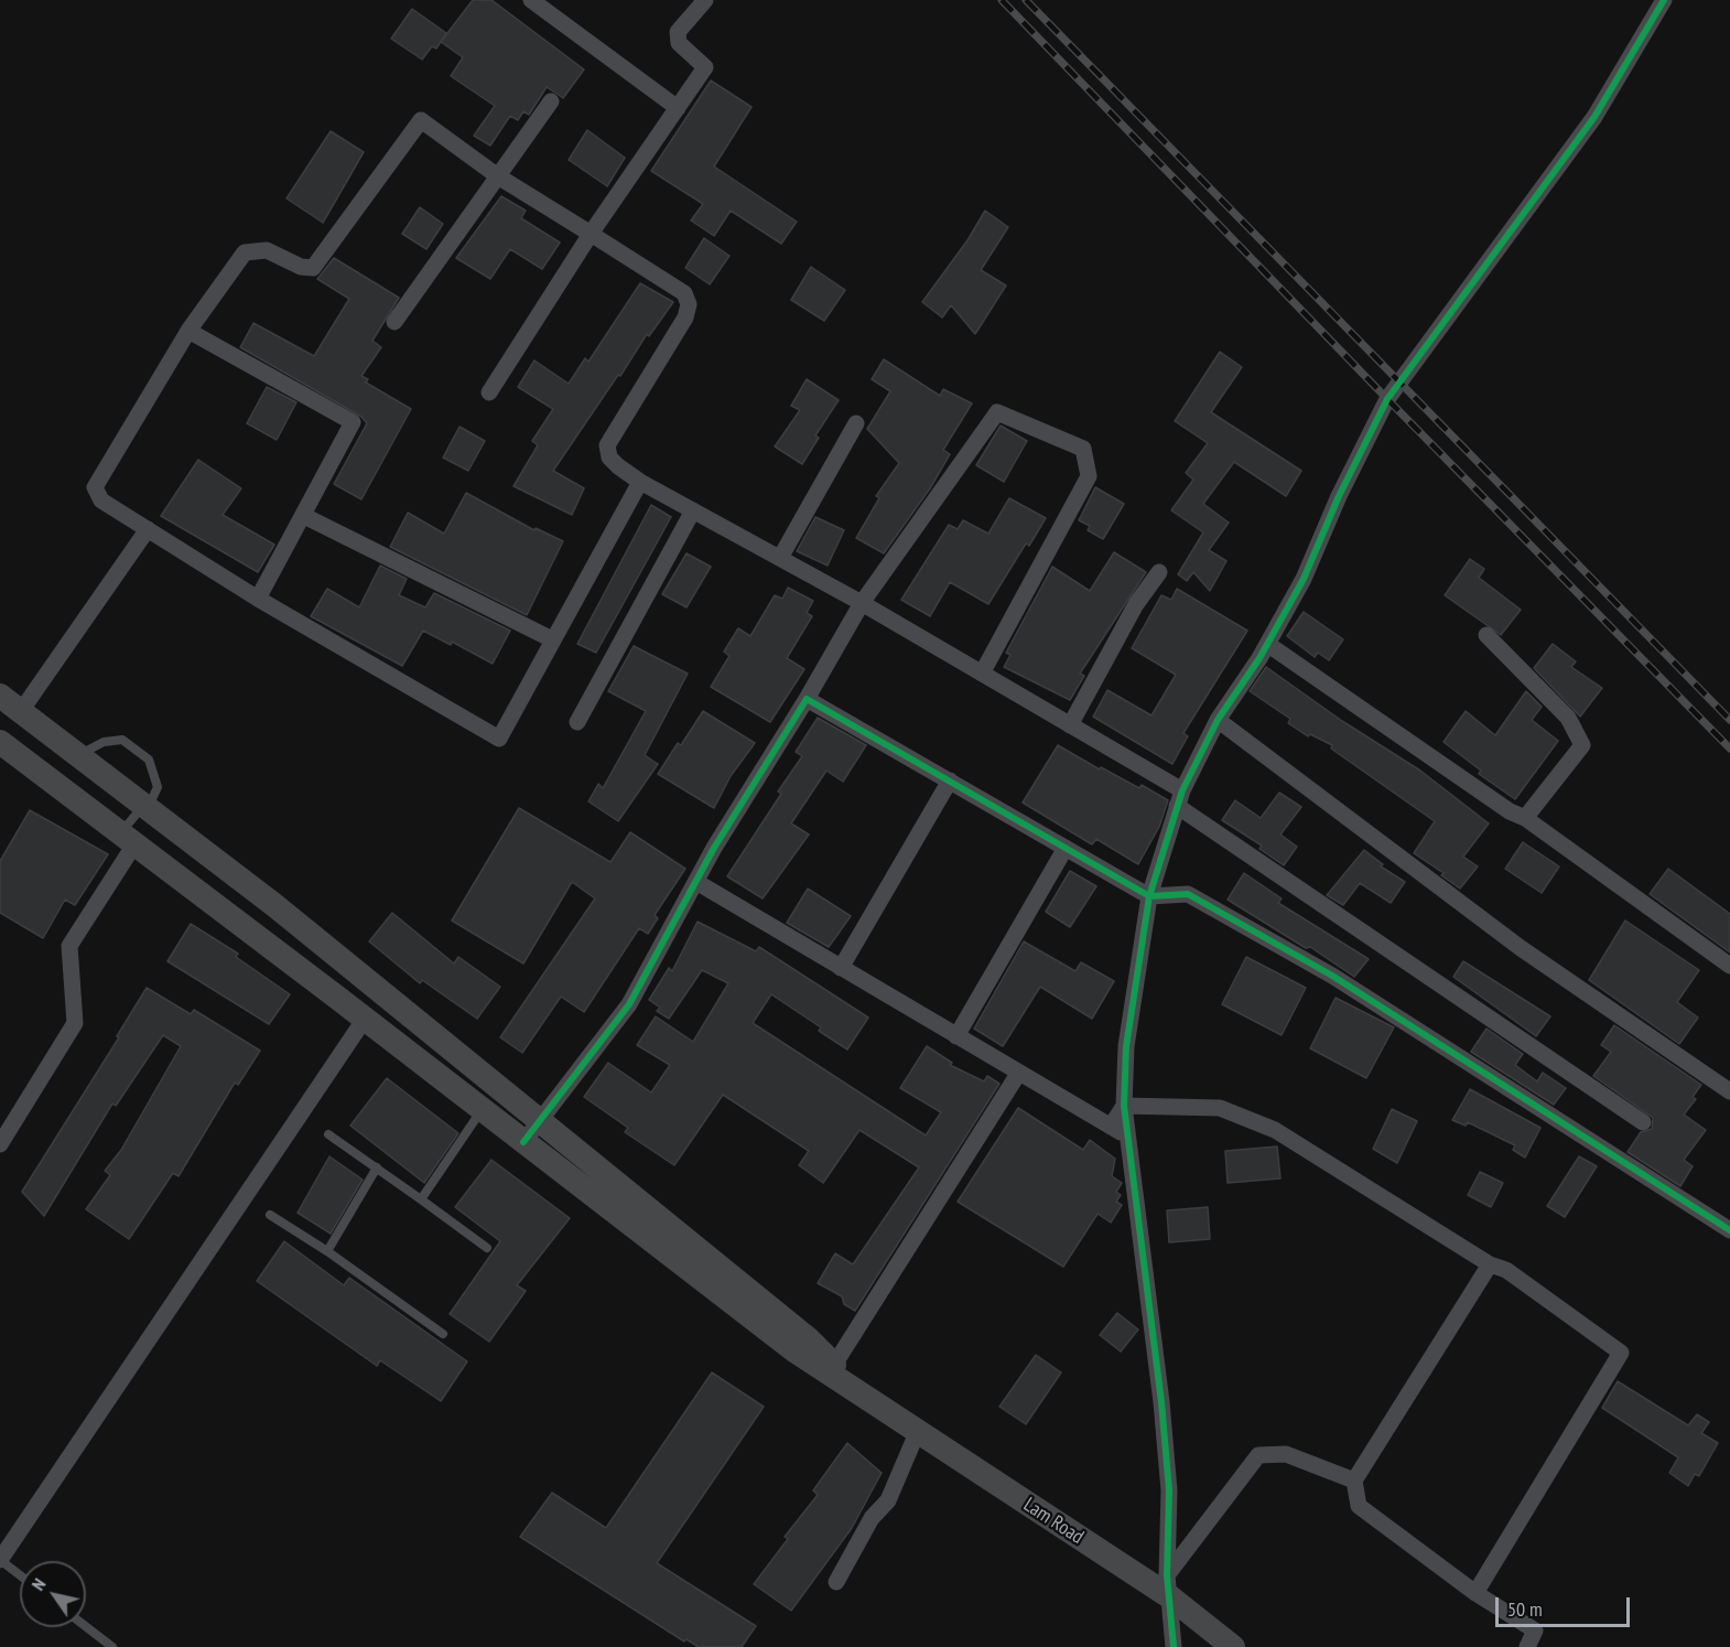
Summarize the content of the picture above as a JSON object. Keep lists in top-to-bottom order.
{
  "streets": {
    "main road": ["Lam Road"]
  },
  "scale_bar": "50 m",
  "north": "top left"
}
